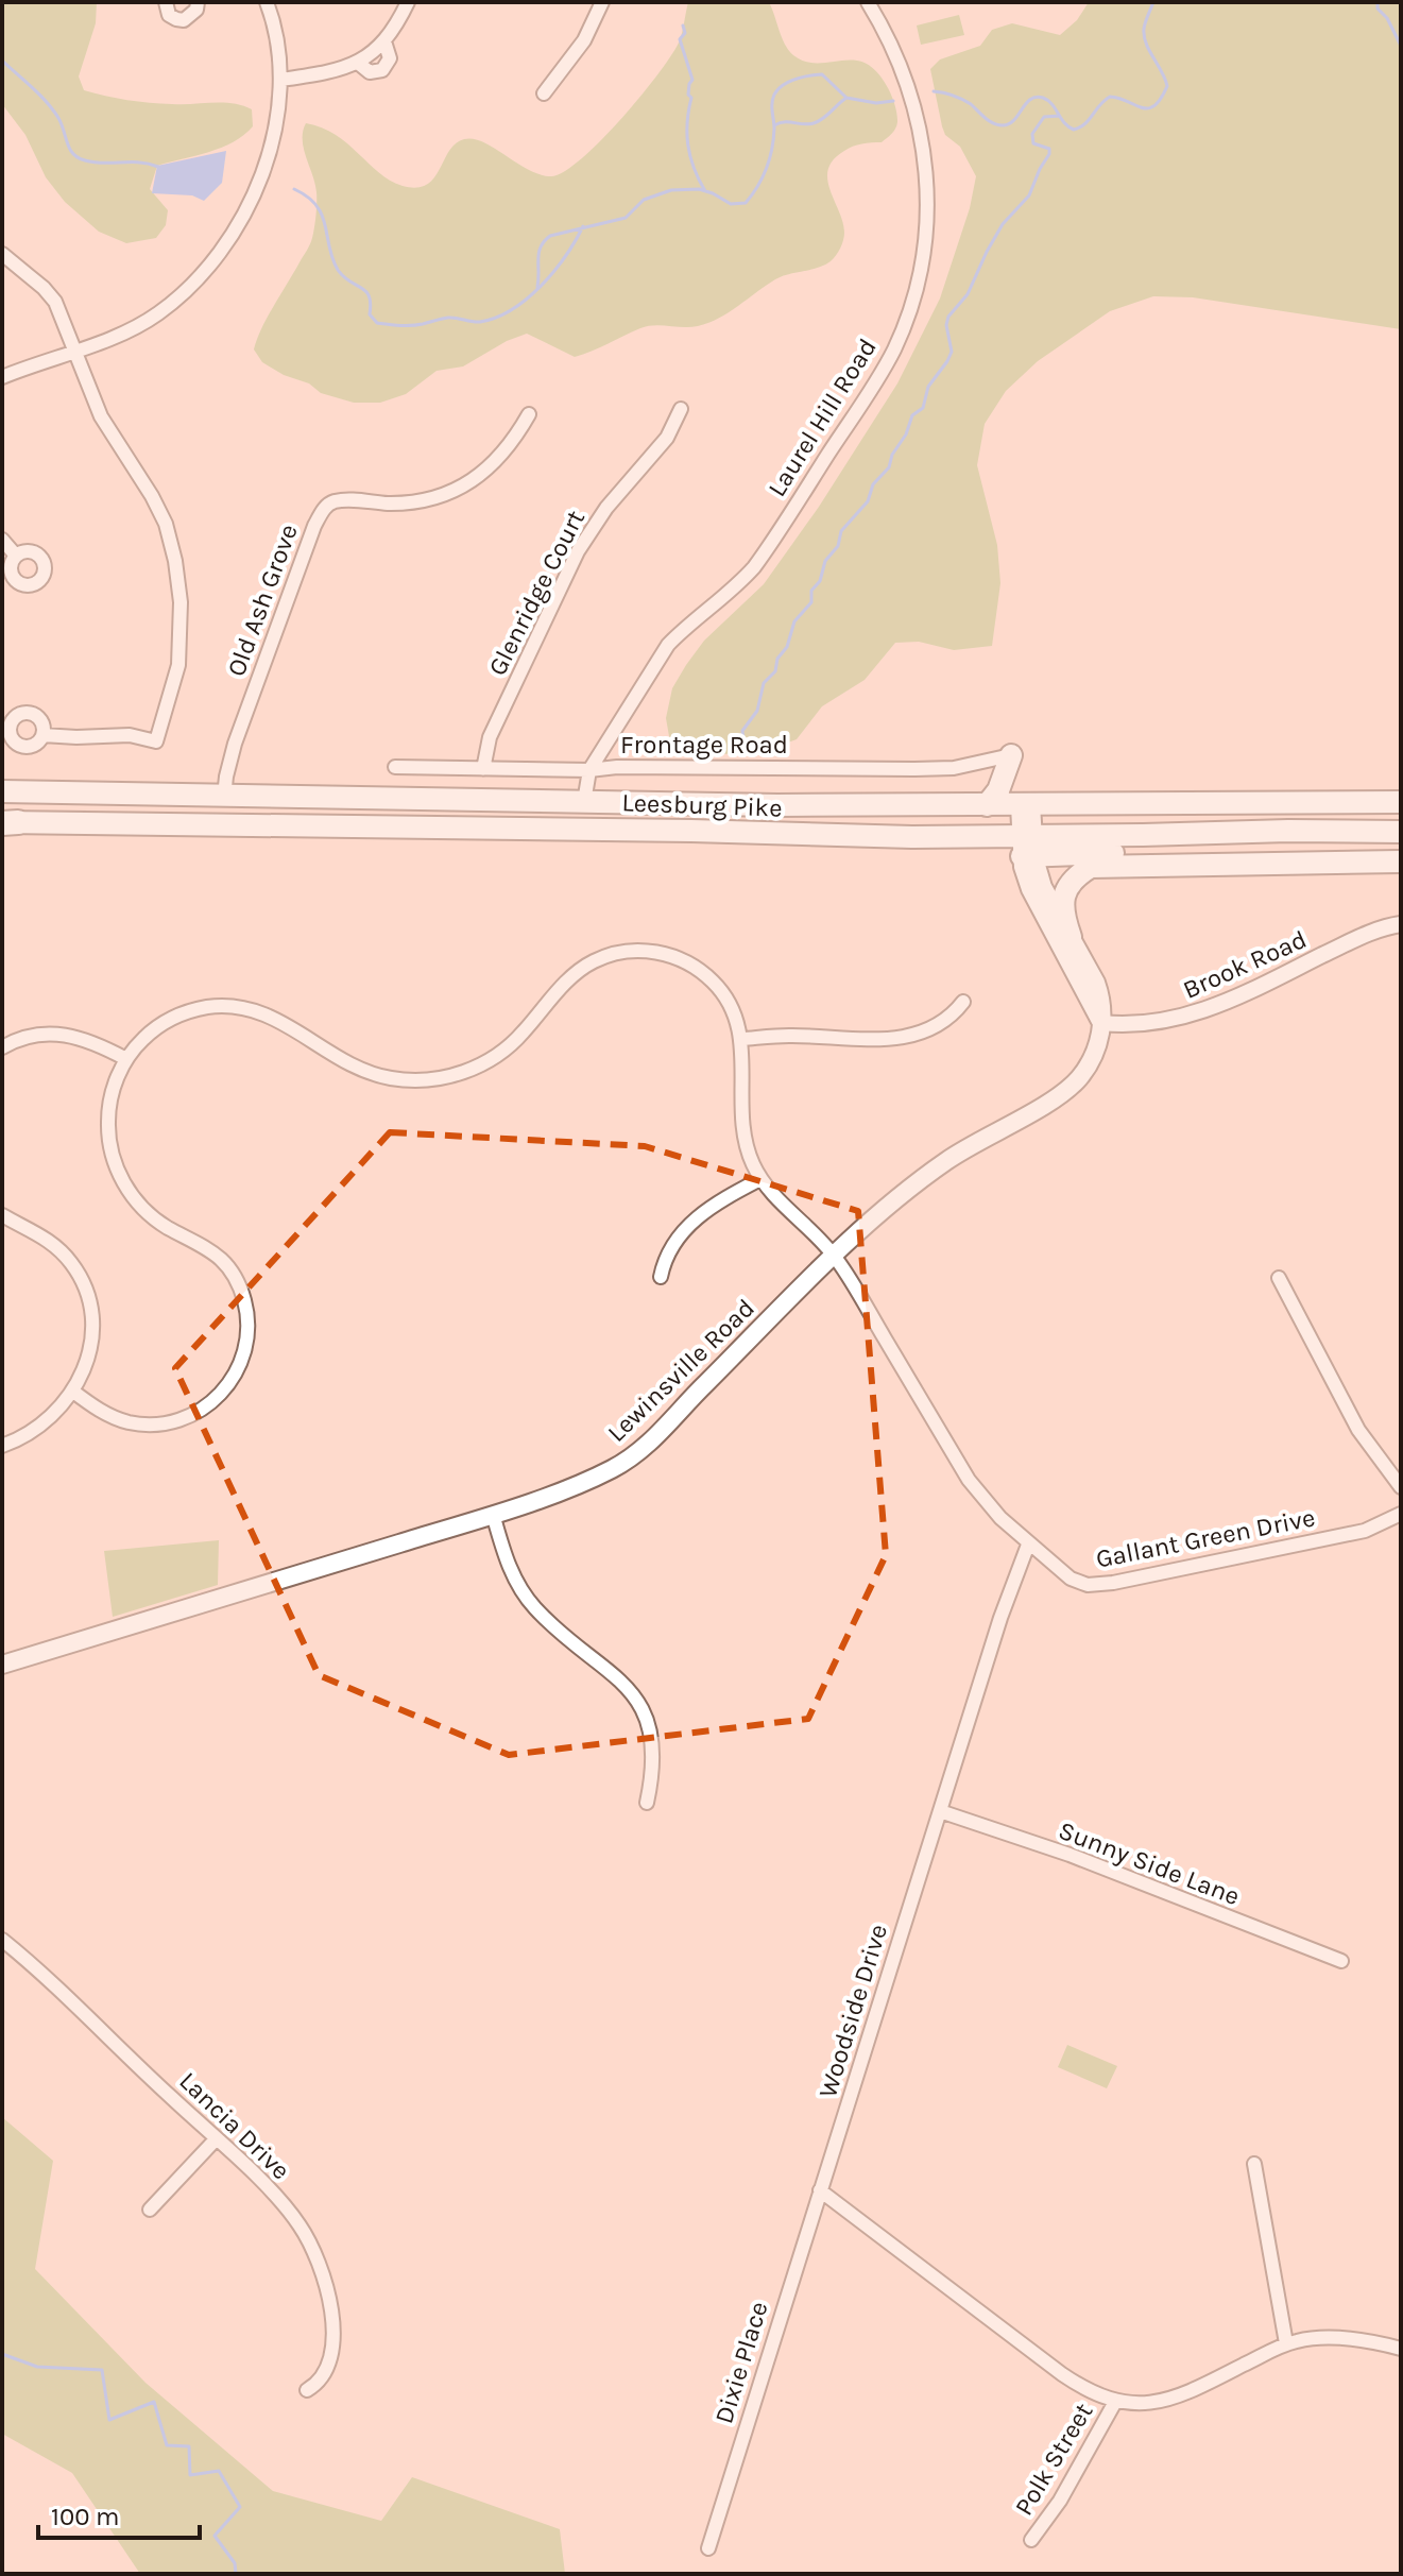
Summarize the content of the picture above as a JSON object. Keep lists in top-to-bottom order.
{
  "streets": {
    "highway": ["Leesburg Pike"],
    "main road": ["Lewinsville Road"],
    "street": [
      "Laurel Hill Road",
      "Glenridge Court",
      "Old Ash Grove",
      "Frontage Road",
      "Brook Road",
      "Gallant Green Drive",
      "Sunny Side Lane",
      "Woodside Drive",
      "Lancia Drive",
      "Dixie Place",
      "Polk Street"
    ]
  },
  "crossings": [
    ["Laurel Hill Road", "Frontage Road"],
    ["Laurel Hill Road", "Leesburg Pike"],
    ["Glenridge Court", "Frontage Road"],
    ["Old Ash Grove", "Leesburg Pike"],
    ["Leesburg Pike", "Lewinsville Road"],
    ["Brook Road", "Lewinsville Road"],
    ["Gallant Green Drive", "Woodside Drive"],
    ["Sunny Side Lane", "Woodside Drive"],
    ["Woodside Drive", "Dixie Place"]
  ],
  "scale_bar": "100 m"
}
